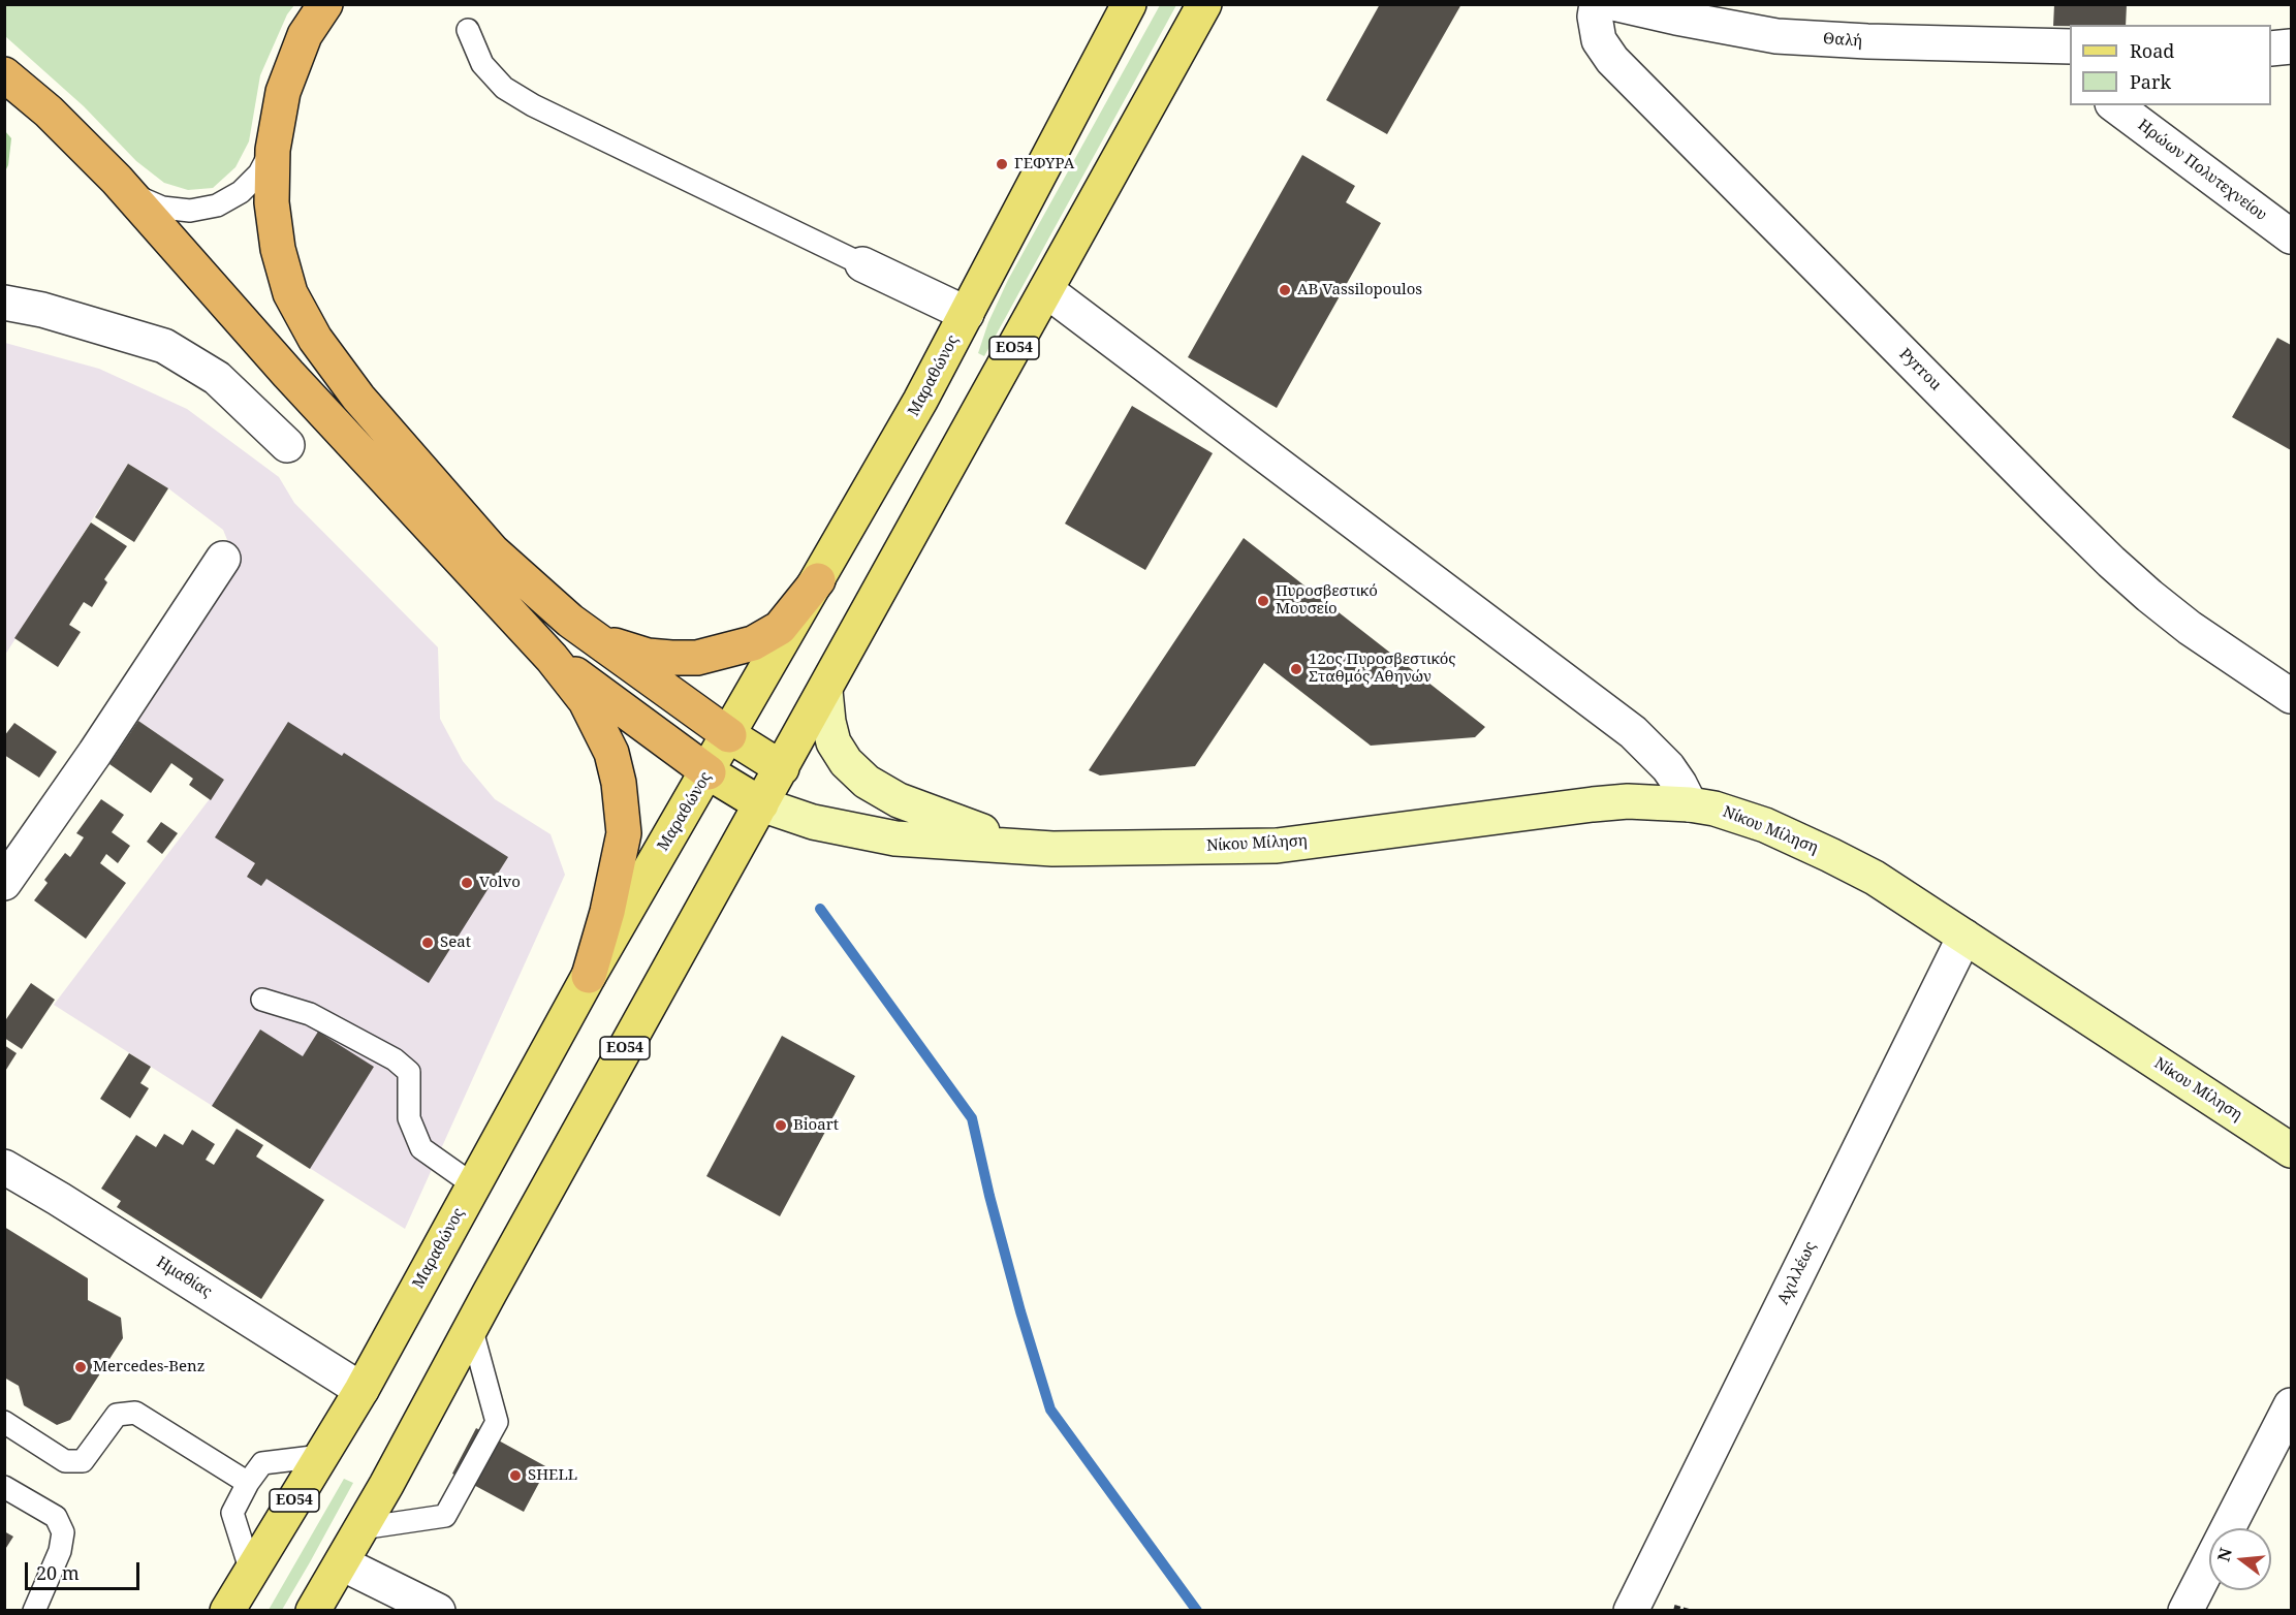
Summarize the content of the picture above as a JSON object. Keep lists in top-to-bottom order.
{
  "streets": {
    "main road": ["ΕΟ54", "Μαραθώνος"],
    "street": [
      "Θαλή",
      "Ηρώων Πολυτεχνείου",
      "Pyrrou",
      "Νίκου Μίληση",
      "Αχιλλέως",
      "Ημαθίας"
    ]
  },
  "crossings": [
    ["ΕΟ54", "Νίκου Μίληση"],
    ["Μαραθώνος", "Ημαθίας"],
    ["Νίκου Μίληση", "Αχιλλέως"]
  ],
  "places": [
    "ΓΕΦΥΡΑ",
    "AB Vassilopoulos",
    "Πυροσβεστικό Μουσείο",
    "12ος Πυροσβεστικός Σταθμός Αθηνών",
    "Volvo",
    "Seat",
    "Bioart",
    "Mercedes-Benz",
    "SHELL"
  ],
  "legend": ["Road", "Park"],
  "scale_bar": "20 m",
  "north": "left"
}
